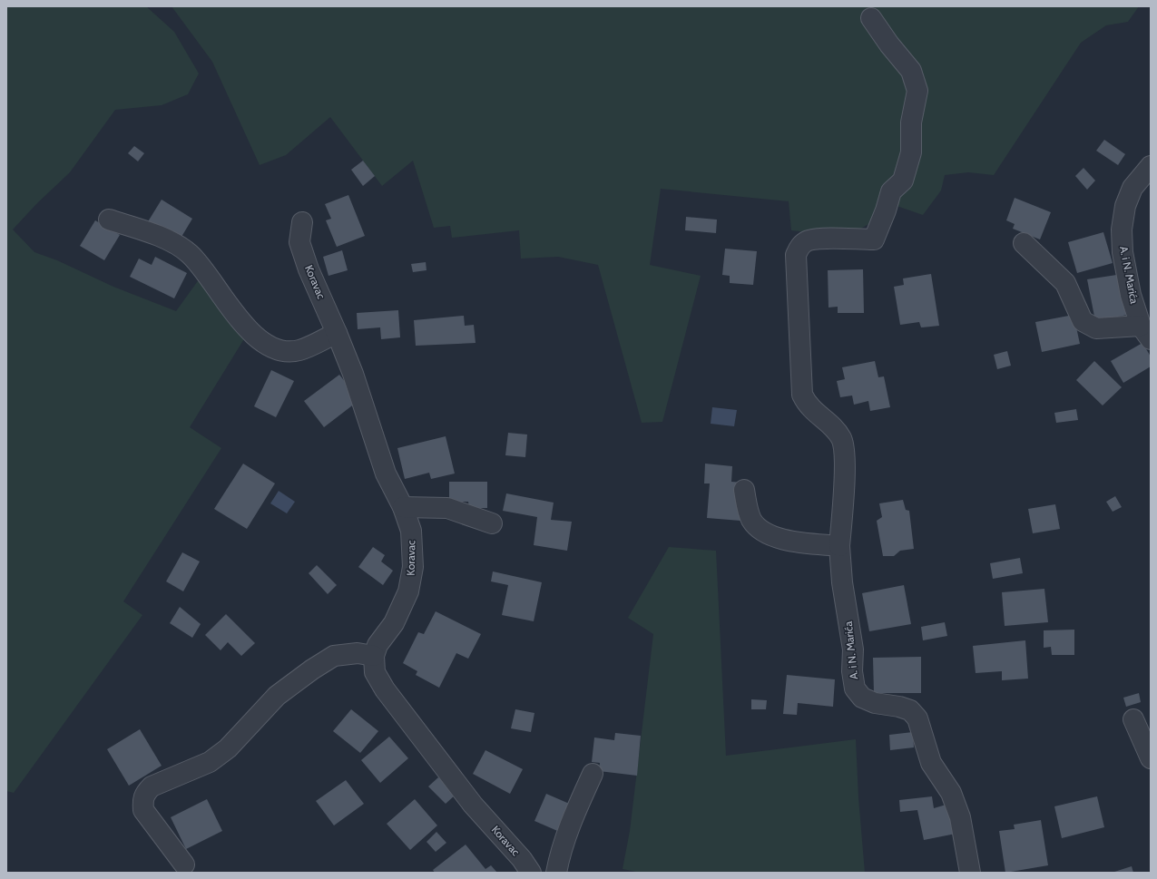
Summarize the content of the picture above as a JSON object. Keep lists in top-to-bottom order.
{
  "streets": {
    "street": ["A. i N. Marića", "Koravac"]
  }
}
